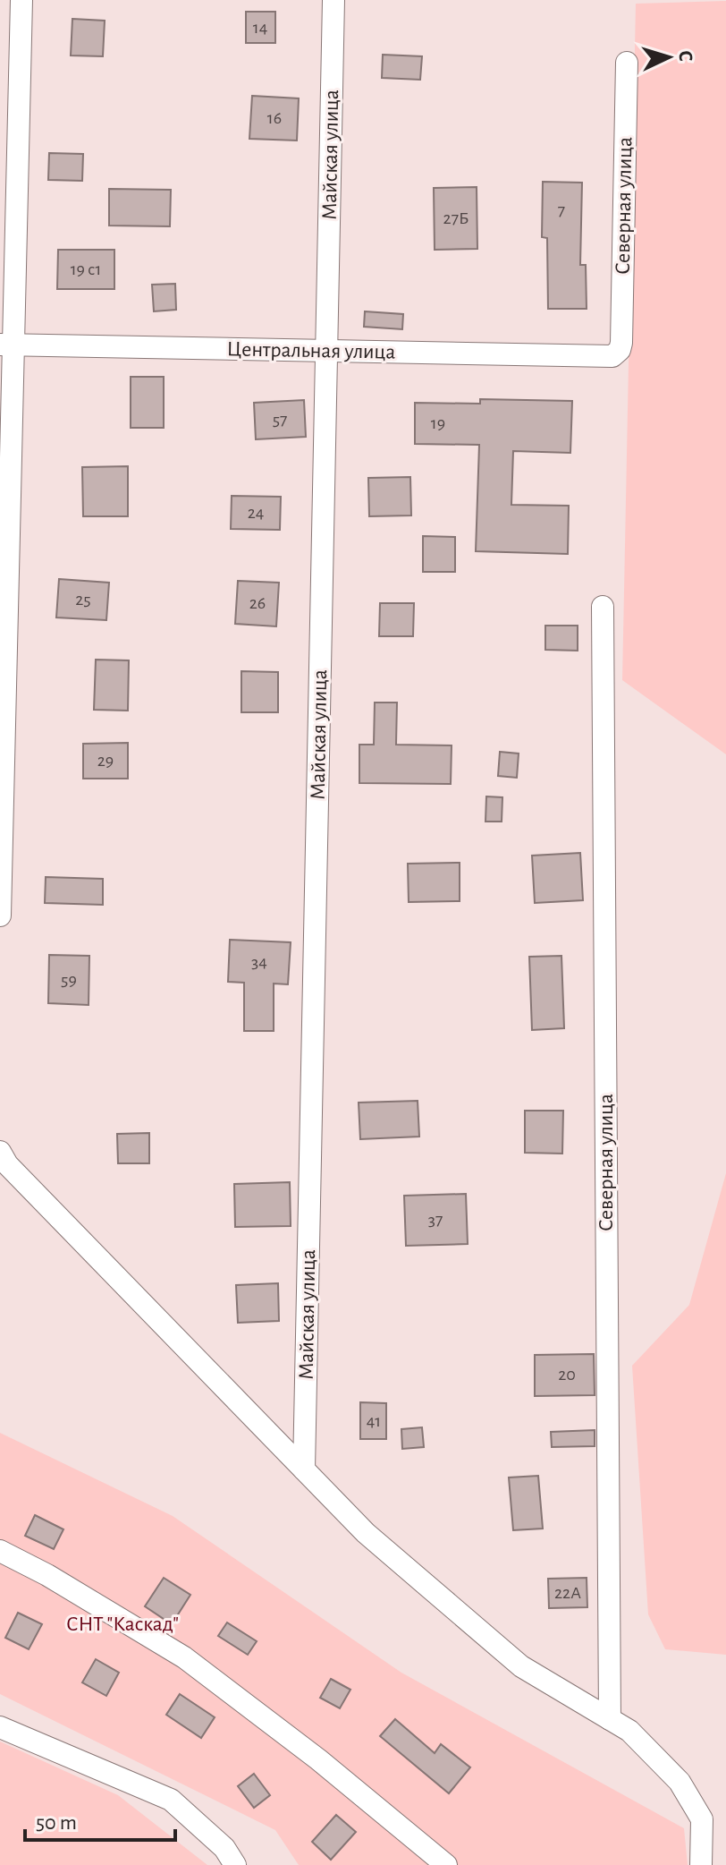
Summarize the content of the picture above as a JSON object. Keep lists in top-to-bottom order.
{
  "streets": {
    "street": ["Майская улица", "Северная улица", "Центральная улица"]
  },
  "crossings": [
    ["Майская улица", "Центральная улица"],
    ["Северная улица", "Центральная улица"]
  ],
  "parks": ["СНТ \"Каскад\""],
  "house_numbers": [
    "14",
    "16",
    "7",
    "27Б",
    "19 с1",
    "57",
    "19",
    "24",
    "25",
    "26",
    "29",
    "34",
    "59",
    "37",
    "20",
    "41",
    "22А"
  ],
  "scale_bar": "50 m",
  "north": "right"
}
